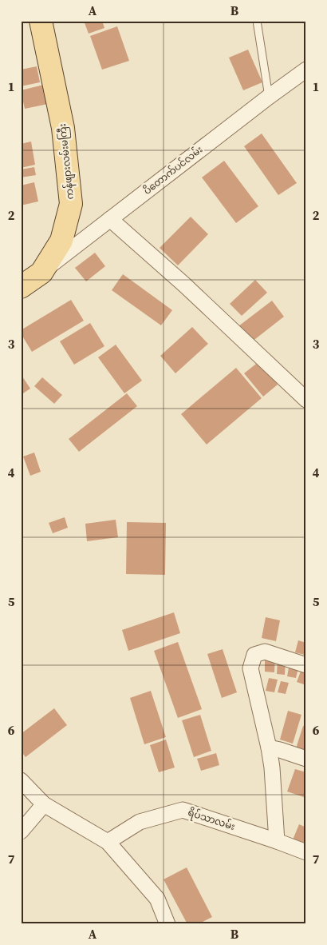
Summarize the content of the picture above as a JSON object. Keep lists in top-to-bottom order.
{
  "streets": {
    "main road": ["ကန်ဖျားလမ်းမကြီး"],
    "street": ["ပိတောက်ပင်လမ်း", "ရိပ်သာလမ်း"]
  },
  "crossings": [
    ["ကန်ဖျားလမ်းမကြီး", "ပိတောက်ပင်လမ်း"]
  ],
  "grid": {
    "columns": ["A", "B"],
    "rows": [
      "1",
      "2",
      "3",
      "4",
      "5",
      "6",
      "7"
    ]
  }
}
